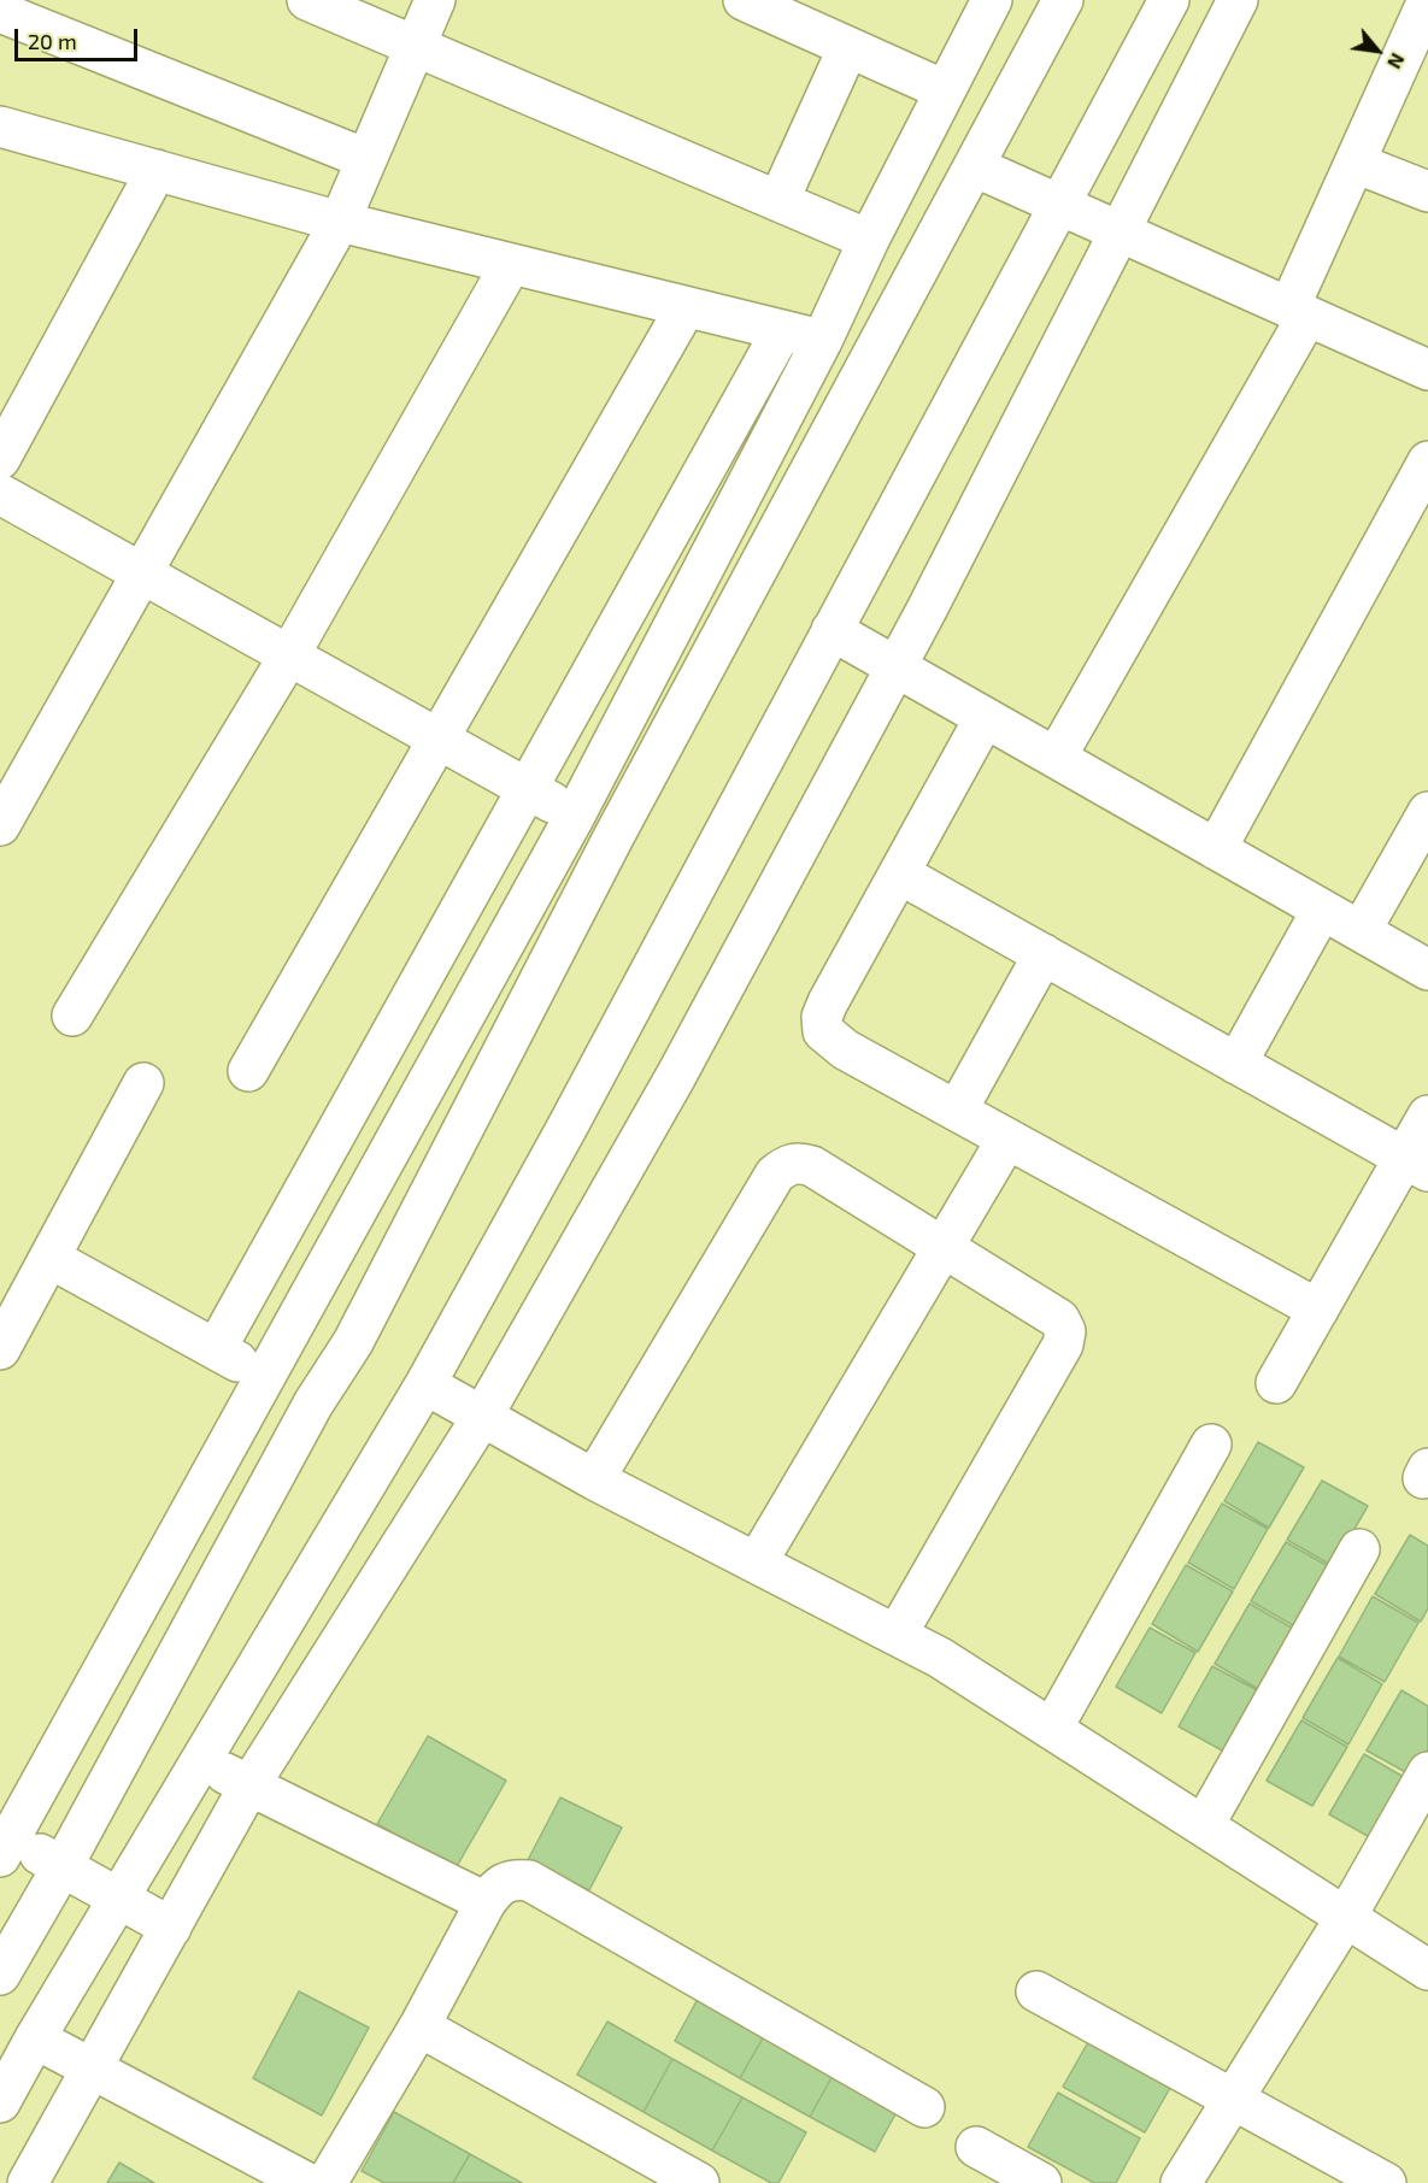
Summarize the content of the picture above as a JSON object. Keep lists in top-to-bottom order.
{
  "scale_bar": "20 m",
  "north": "bottom right"
}
